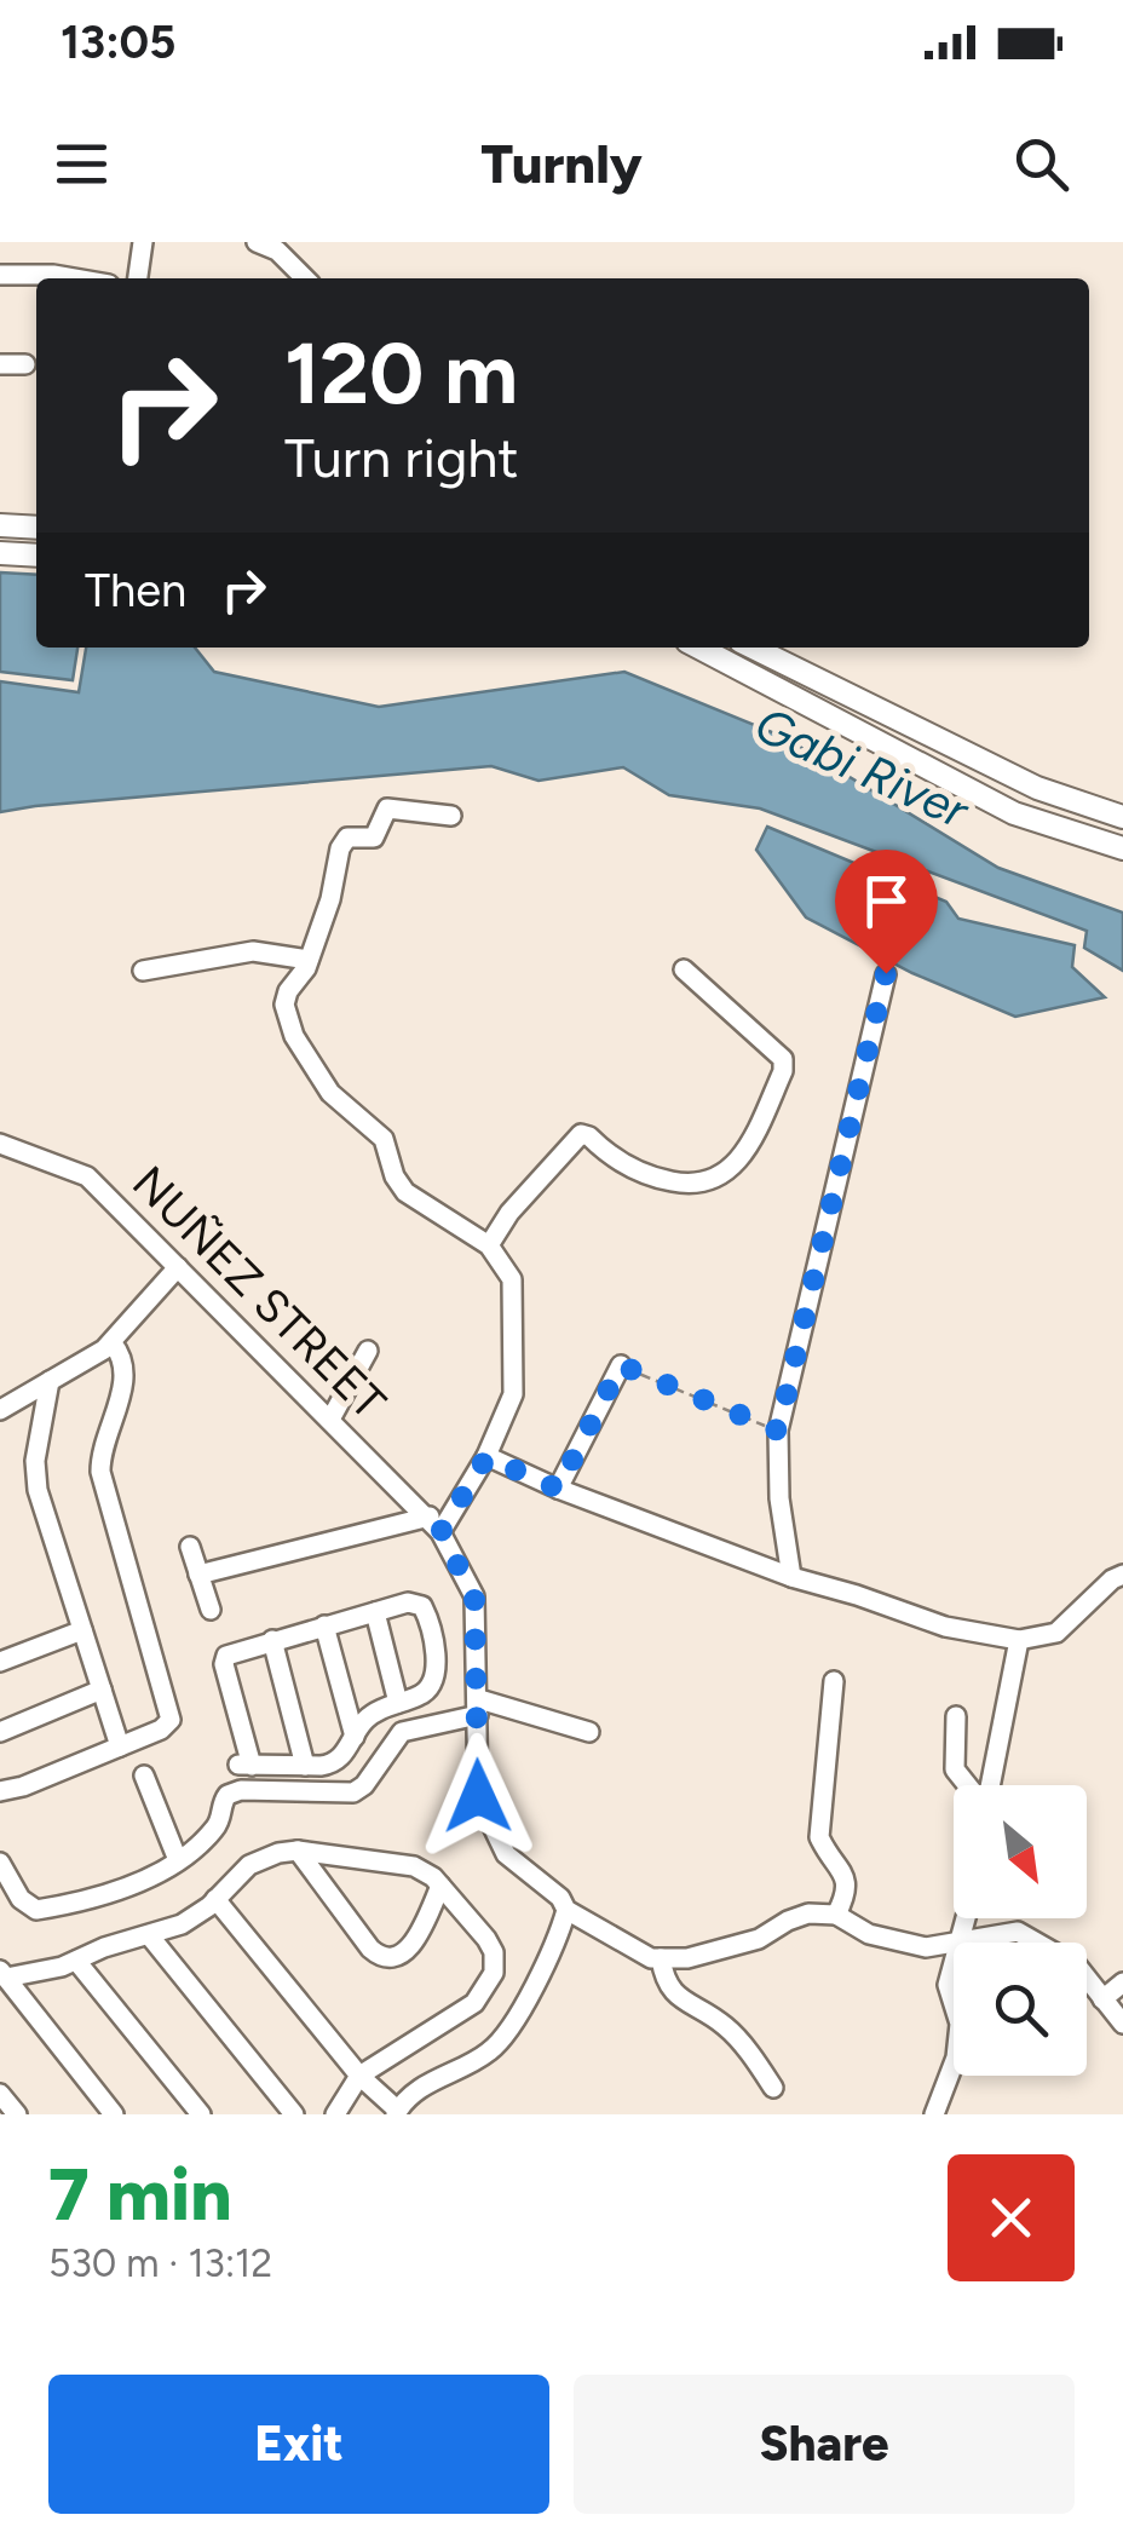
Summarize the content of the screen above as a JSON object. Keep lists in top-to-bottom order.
{
  "streets": {
    "street": ["NUÑEZ STREET"]
  },
  "water": ["Gabi River"],
  "north": "bottom right",
  "page": {
    "status": "13:05",
    "header": "Turnly",
    "turn": ["120 m", "Turn right"],
    "then": "Then",
    "heading": ["7 min", "530 m · 13:12"],
    "buttons": ["Exit", "Share"]
  }
}
